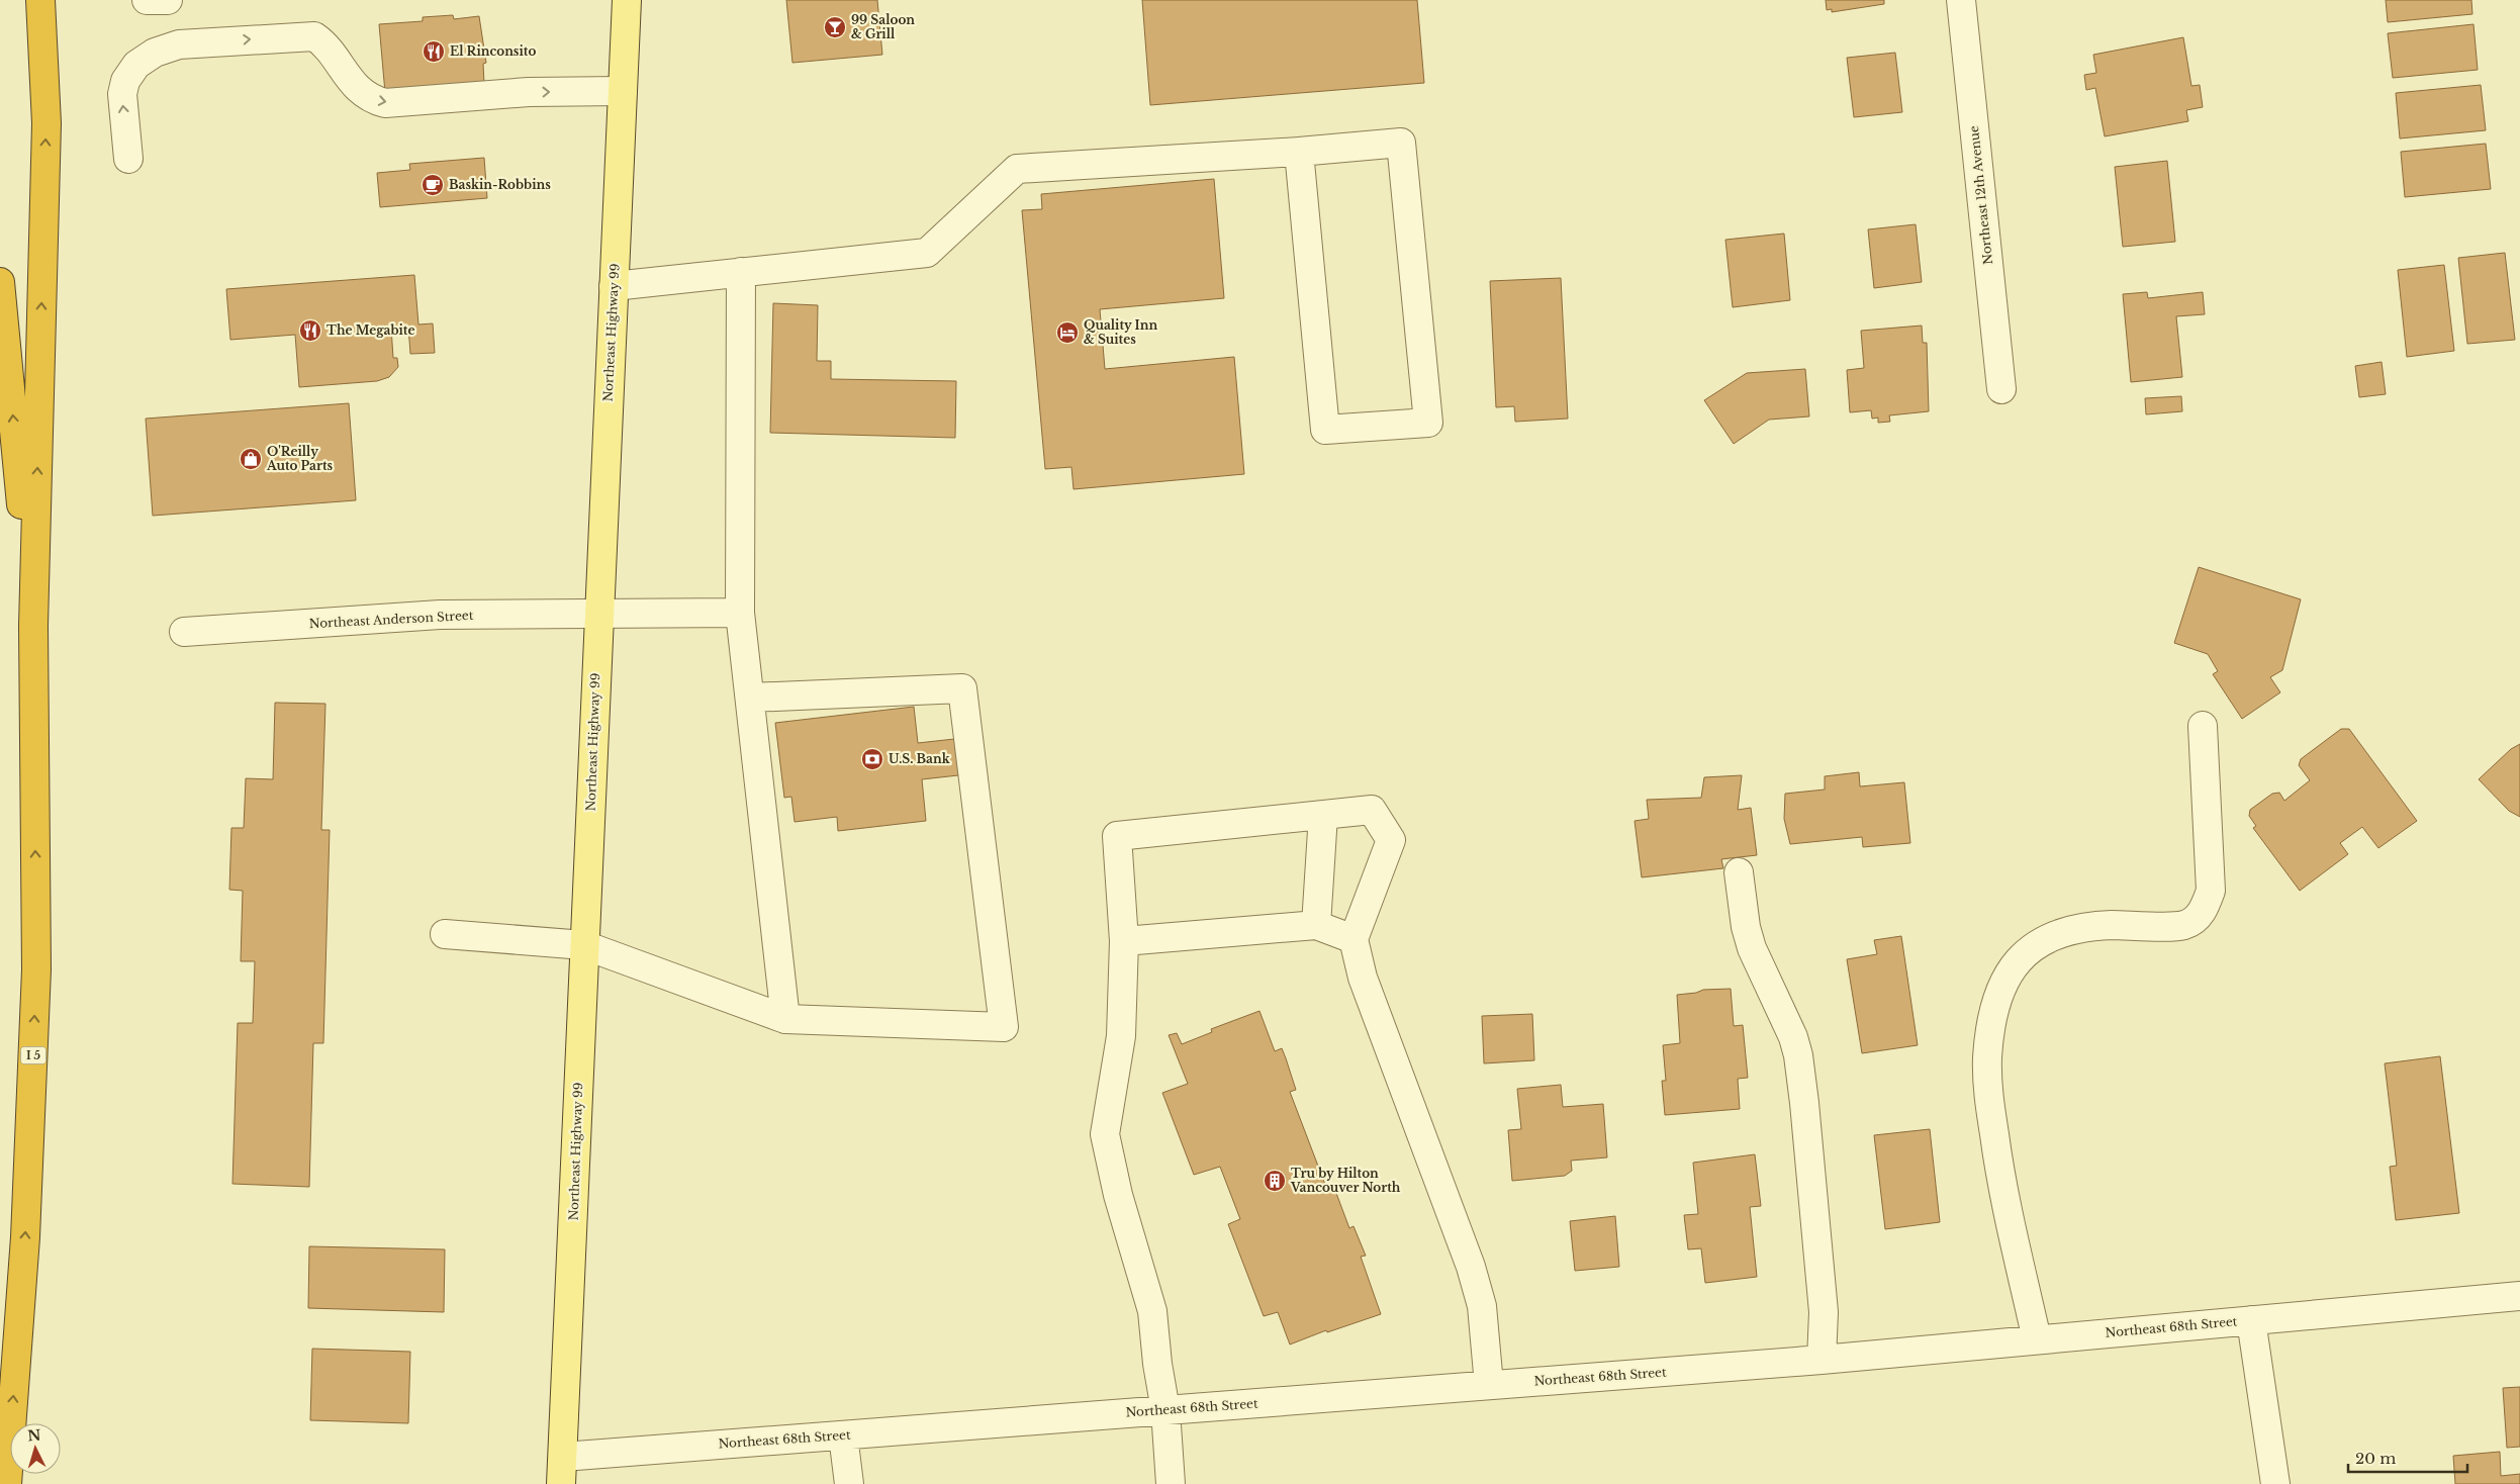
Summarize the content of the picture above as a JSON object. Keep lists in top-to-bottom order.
{
  "streets": {
    "highway": ["I 5"],
    "main road": ["Northeast Highway 99"],
    "street": ["Northeast 12th Avenue", "Northeast Anderson Street", "Northeast 68th Street"]
  },
  "crossings": [
    ["Northeast Highway 99", "Northeast Anderson Street"],
    ["Northeast Highway 99", "Northeast 68th Street"]
  ],
  "places": {
    "bar": ["99 Saloon & Grill"],
    "restaurant": ["El Rinconsito", "The Megabite"],
    "cafe": ["Baskin-Robbins"],
    "hotel": ["Quality Inn & Suites"],
    "shop": ["O'Reilly Auto Parts"],
    "bank": ["U.S. Bank"],
    "building": ["Tru by Hilton Vancouver North"]
  },
  "scale_bar": "20 m",
  "north": "top"
}
